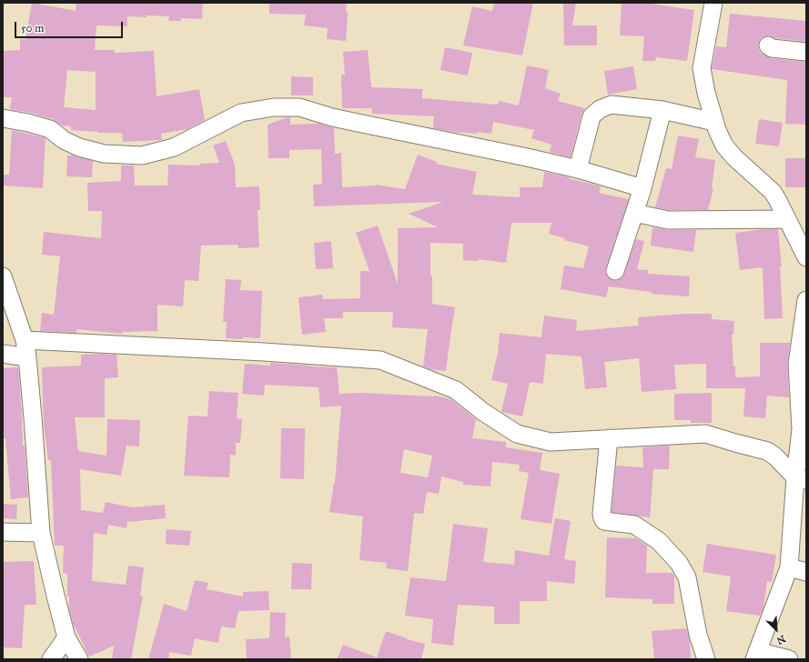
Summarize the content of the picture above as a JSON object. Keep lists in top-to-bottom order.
{
  "scale_bar": "50 m",
  "north": "bottom right"
}
